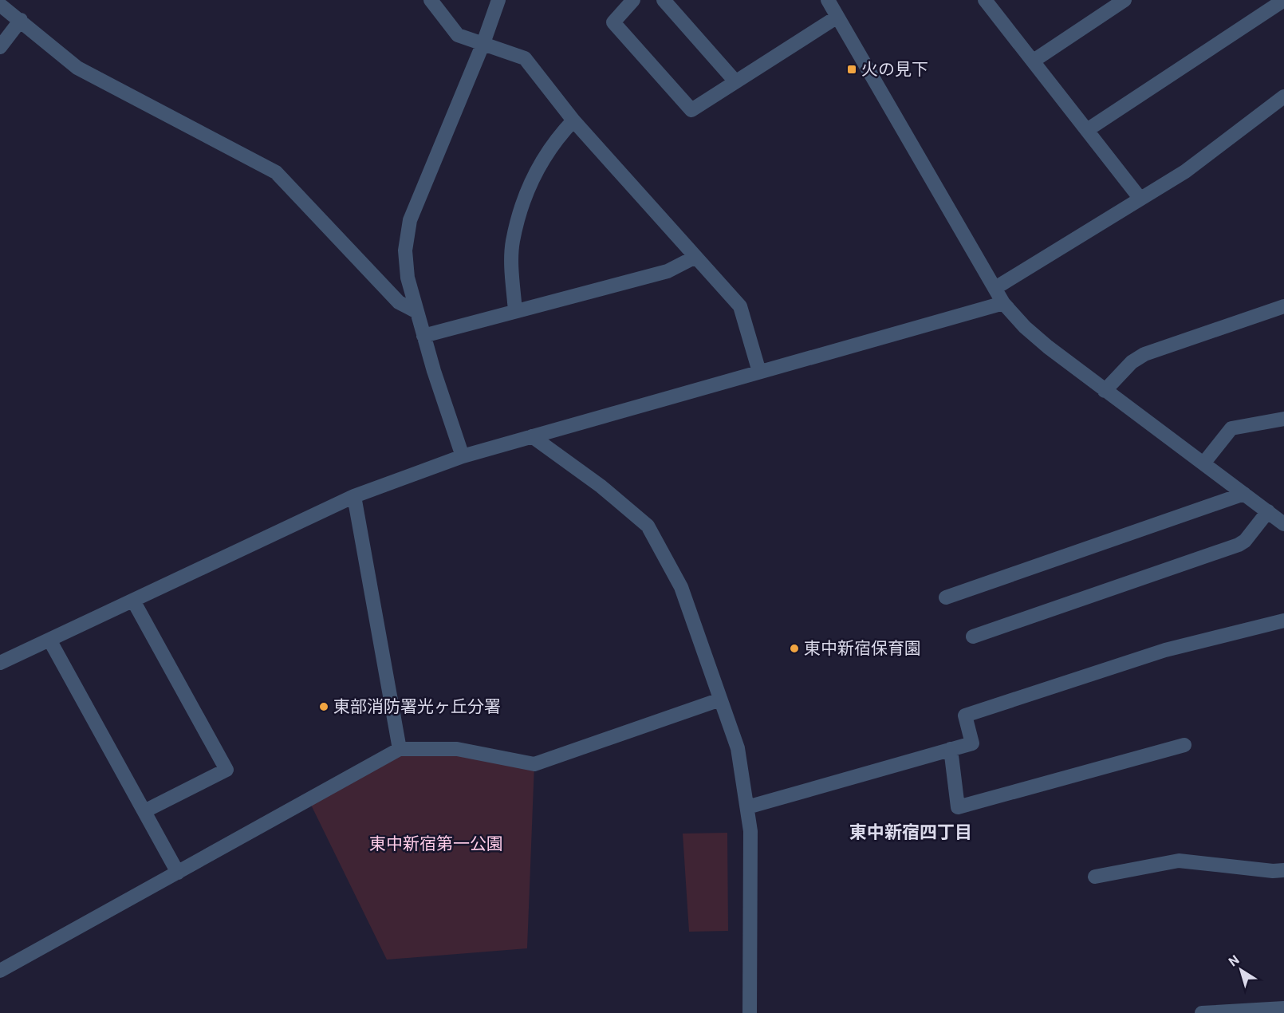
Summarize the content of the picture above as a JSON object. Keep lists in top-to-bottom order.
{
  "districts": ["東中新宿四丁目"],
  "parks": ["東中新宿第一公園"],
  "places": {
    "transit": ["火の見下"],
    "other": ["東中新宿保育園", "東部消防署光ヶ丘分署"]
  },
  "north": "top left"
}
